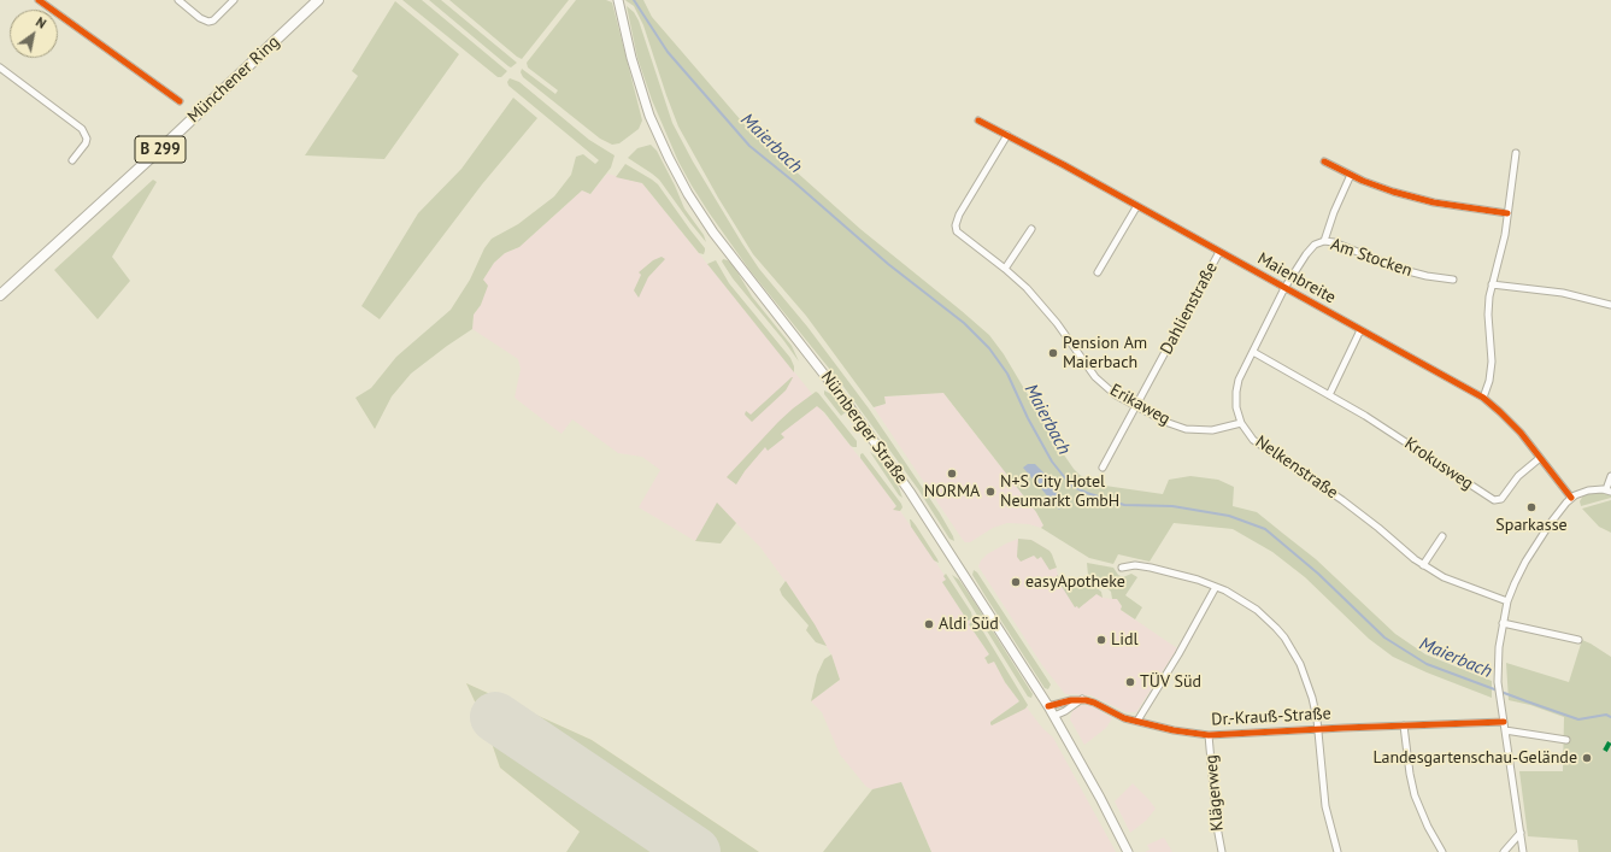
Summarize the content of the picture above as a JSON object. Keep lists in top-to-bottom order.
{
  "streets": {
    "main road": ["Münchener Ring", "B 299", "Nürnberger Straße"],
    "street": [
      "Am Stocken",
      "Maienbreite",
      "Dahlienstraße",
      "Erikaweg",
      "Krokusweg",
      "Nelkenstraße",
      "Dr.-Krauß-Straße",
      "Klägerweg"
    ]
  },
  "crossings": [
    ["Am Stocken", "Maienbreite"],
    ["Am Stocken", "Nelkenstraße"],
    ["Maienbreite", "Dahlienstraße"],
    ["Maienbreite", "Erikaweg"],
    ["Maienbreite", "Krokusweg"],
    ["Maienbreite", "Nelkenstraße"],
    ["Dahlienstraße", "Erikaweg"],
    ["Erikaweg", "Nelkenstraße"],
    ["Krokusweg", "Nelkenstraße"],
    ["Dr.-Krauß-Straße", "Klägerweg"]
  ],
  "water": ["Maierbach"],
  "places": [
    "Pension Am Maierbach",
    "NORMA",
    "N+S City Hotel Neumarkt GmbH",
    "Sparkasse",
    "easyApotheke",
    "Aldi Süd",
    "Lidl",
    "TÜV Süd",
    "Landesgartenschau-Gelände"
  ],
  "north": "top right"
}
